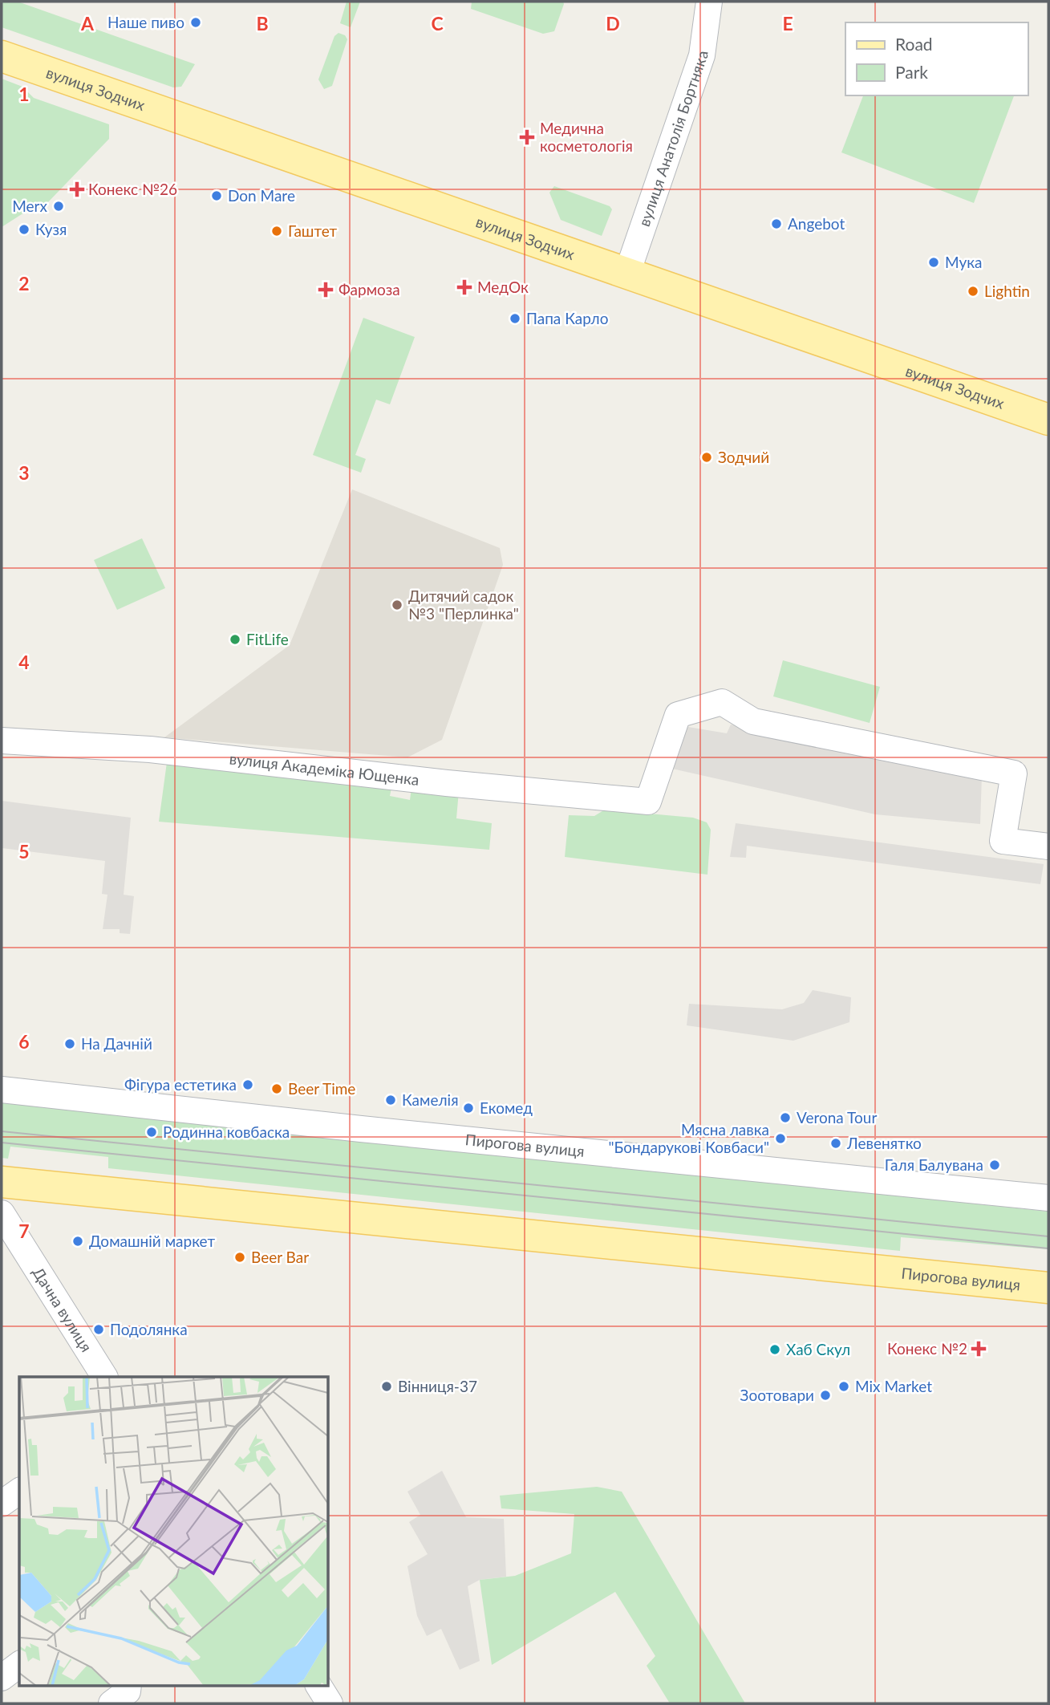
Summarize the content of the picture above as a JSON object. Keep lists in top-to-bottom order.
{
  "streets": {
    "main road": ["вулиця Зодчих", "Пирогова вулиця"],
    "street": ["вулиця Анатолія Бортняка", "вулиця Академіка Ющенка", "Дачна вулиця"]
  },
  "crossings": [
    ["вулиця Зодчих", "вулиця Анатолія Бортняка"]
  ],
  "places": {
    "other": [
      "Наше пиво",
      "Don Mare",
      "Merx",
      "Angebot",
      "Кузя",
      "Гаштет",
      "Мука",
      "Lightin",
      "Папа Карло",
      "Зодчий",
      "Дитячий садок №3 \"Перлинка\"",
      "FitLife",
      "На Дачній",
      "Фігура естетика",
      "Beer Time",
      "Камелія",
      "Екомед",
      "Verona Tour",
      "Родинна ковбаска",
      "Мясна лавка \"Бондарукові Ковбаси\"",
      "Левенятко",
      "Галя Балувана",
      "Домашній маркет",
      "Beer Bar",
      "Подолянка",
      "Хаб Скул",
      "Вінниця-37",
      "Mix Market",
      "Зоотовари"
    ],
    "health": [
      "Медична косметологія",
      "Конекс №26",
      "МедОк",
      "Фармоза",
      "Конекс №2"
    ]
  },
  "legend": ["Road", "Park"],
  "grid": {
    "columns": [
      "A",
      "B",
      "C",
      "D",
      "E"
    ],
    "rows": [
      "1",
      "2",
      "3",
      "4",
      "5",
      "6",
      "7"
    ]
  }
}
